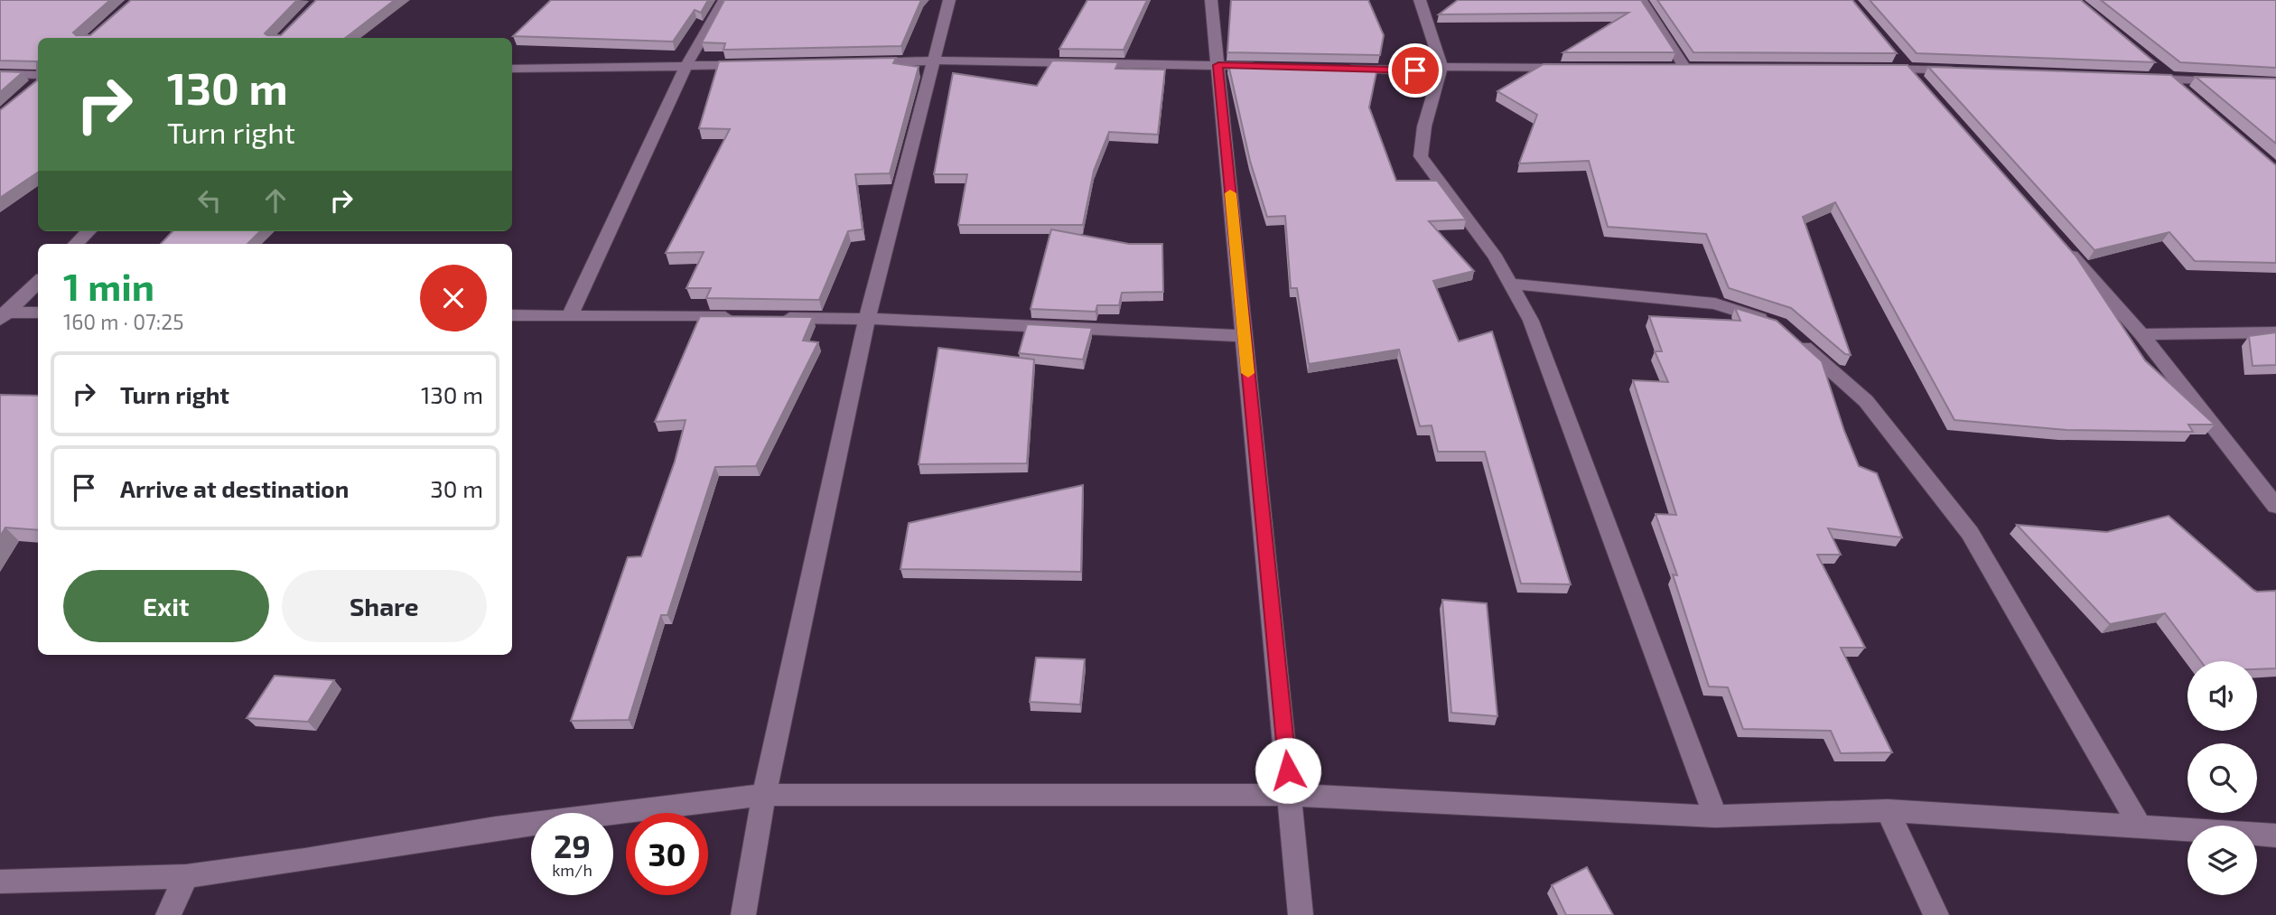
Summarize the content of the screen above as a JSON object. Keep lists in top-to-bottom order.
{
  "page": {
    "turn": ["130 m", "Turn right"],
    "heading": ["1 min", "160 m · 07:25"],
    "list": [
      {
        "name": "Turn right",
        "value": "130 m"
      },
      {
        "name": "Arrive at destination",
        "value": "30 m"
      }
    ],
    "buttons": ["Exit", "Share"],
    "speed": "29 km/h",
    "limit": "30"
  }
}
